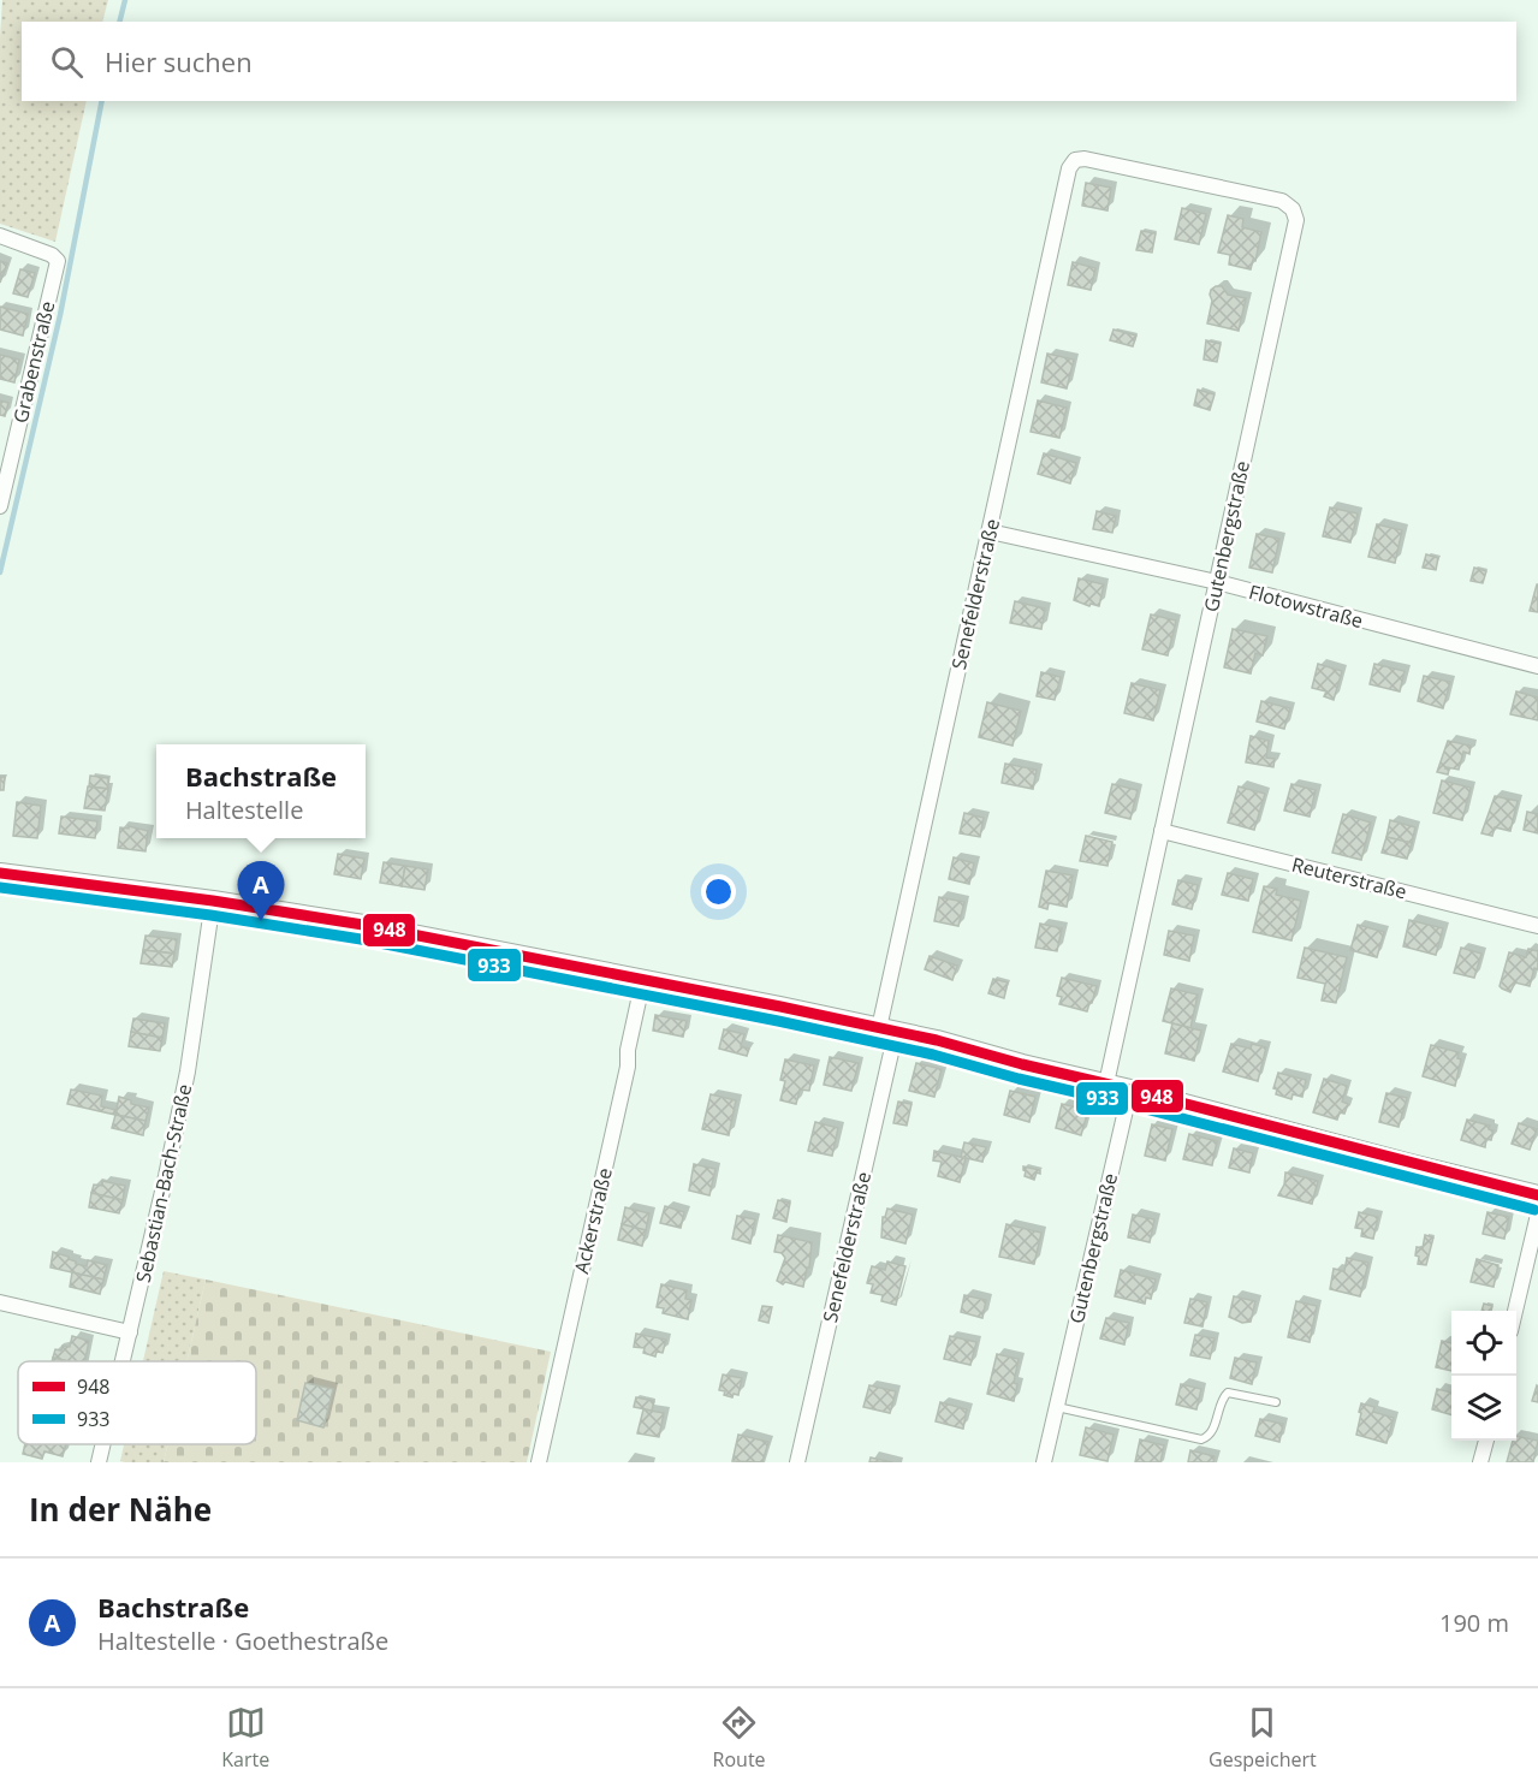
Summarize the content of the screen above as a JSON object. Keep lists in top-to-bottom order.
{
  "streets": {
    "street": [
      "Grabenstraße",
      "Gutenbergstraße",
      "Senefelderstraße",
      "Flotowstraße",
      "Reuterstraße",
      "Sebastian-Bach-Straße",
      "Ackerstraße"
    ]
  },
  "crossings": [
    ["Gutenbergstraße", "Senefelderstraße"],
    ["Gutenbergstraße", "Flotowstraße"],
    ["Gutenbergstraße", "Reuterstraße"],
    ["Senefelderstraße", "Flotowstraße"]
  ],
  "lines": ["transit line 948", "transit line 933"],
  "legend": ["948", "933"],
  "page": {
    "search": "Hier suchen",
    "popup": ["Bachstraße", "Haltestelle"],
    "pins": "A",
    "heading": "In der Nähe",
    "list": [
      {
        "mark": "A",
        "name": "Bachstraße",
        "note": "Haltestelle · Goethestraße",
        "value": "190 m"
      }
    ],
    "nav": ["Karte", "Route", "Gespeichert"]
  }
}
